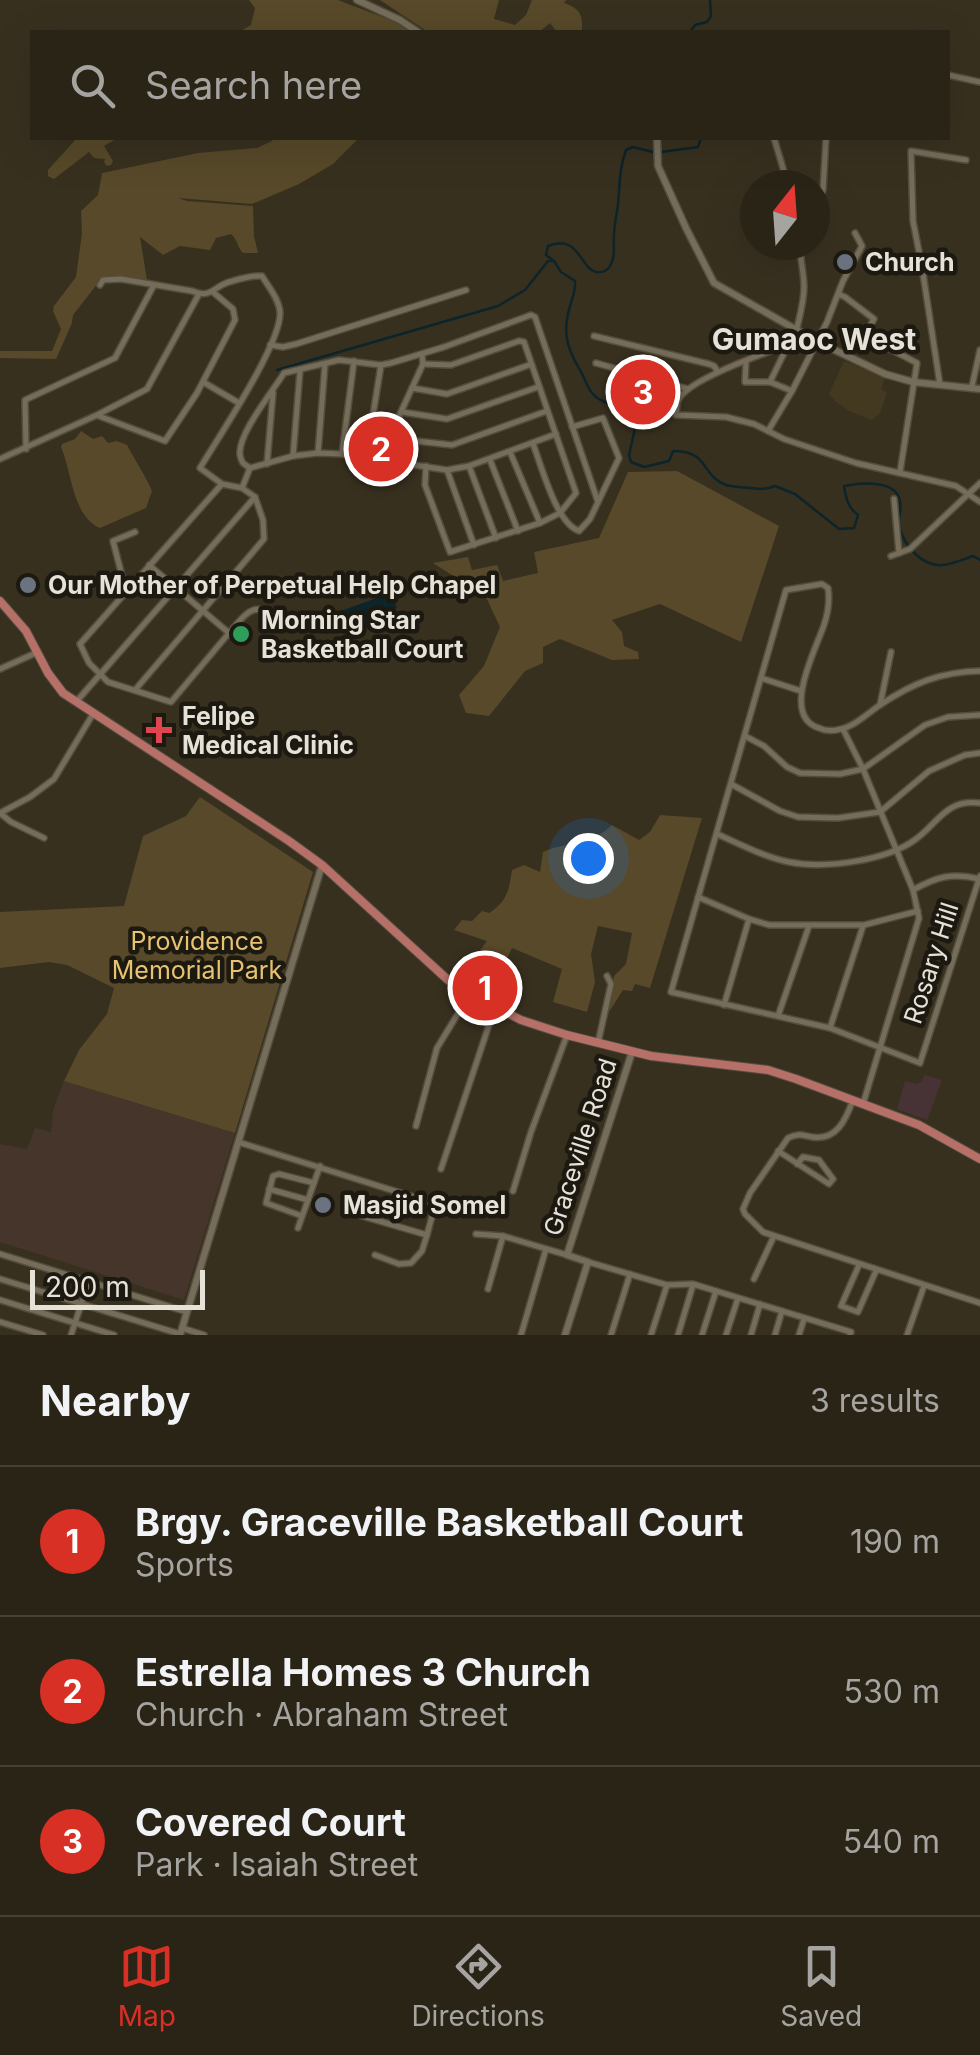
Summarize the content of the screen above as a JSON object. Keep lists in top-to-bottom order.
{
  "streets": {
    "street": ["Rosary Hill", "Graceville Road"]
  },
  "districts": ["Gumaoc West"],
  "parks": ["Providence Memorial Park"],
  "places": {
    "other": [
      "Church",
      "Our Mother of Perpetual Help Chapel",
      "Morning Star Basketball Court",
      "Masjid Somel"
    ],
    "health": ["Felipe Medical Clinic"]
  },
  "scale_bar": "200 m",
  "north": "top",
  "page": {
    "search": "Search here",
    "pins": ["3", "2", "1"],
    "scale": "200 m",
    "heading": ["Nearby", "3 results"],
    "list": [
      {
        "mark": "1",
        "name": "Brgy. Graceville Basketball Court",
        "note": "Sports",
        "value": "190 m"
      },
      {
        "mark": "2",
        "name": "Estrella Homes 3 Church",
        "note": "Church · Abraham Street",
        "value": "530 m"
      },
      {
        "mark": "3",
        "name": "Covered Court",
        "note": "Park · Isaiah Street",
        "value": "540 m"
      }
    ],
    "nav": ["Map", "Directions", "Saved"]
  }
}
